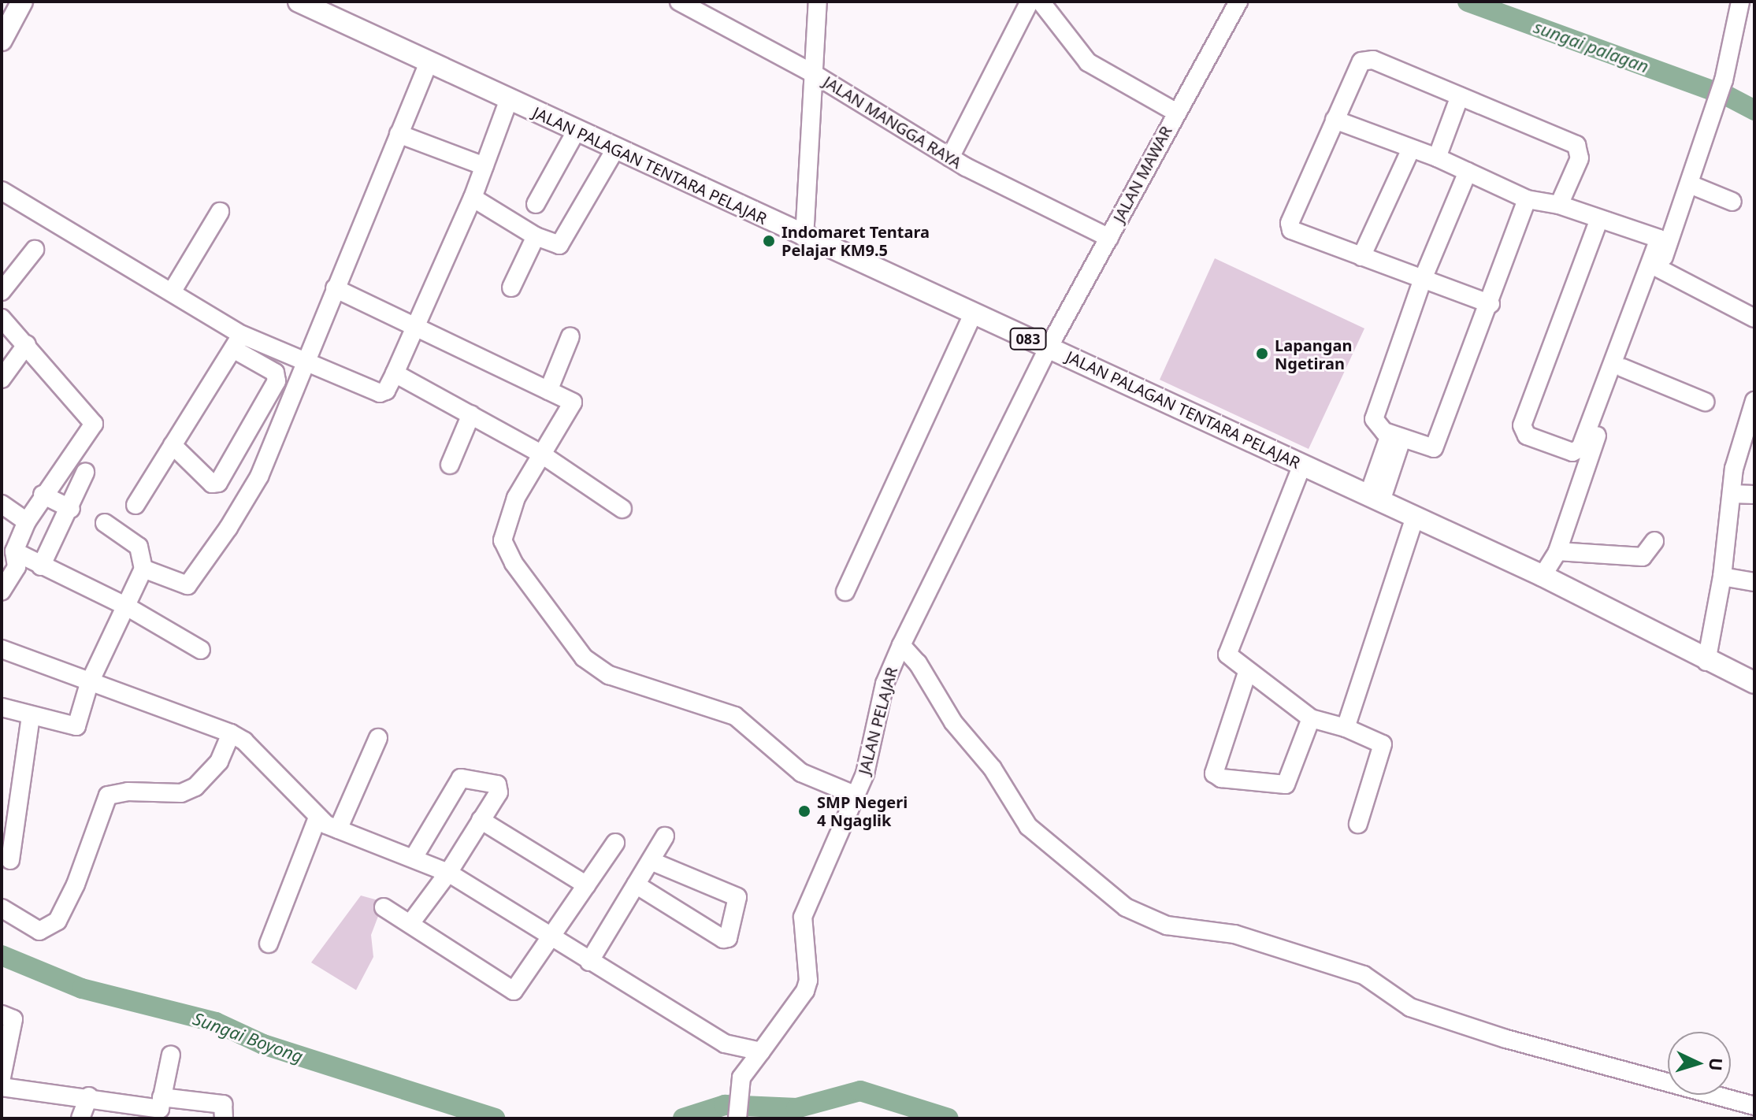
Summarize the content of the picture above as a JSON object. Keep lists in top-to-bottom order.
{
  "streets": {
    "main road": ["JALAN PALAGAN TENTARA PELAJAR", "083"],
    "street": ["JALAN MANGGA RAYA", "JALAN MAWAR", "JALAN PELAJAR"]
  },
  "crossings": [
    ["JALAN MANGGA RAYA", "JALAN MAWAR"],
    ["JALAN PALAGAN TENTARA PELAJAR", "JALAN MAWAR"],
    ["JALAN PALAGAN TENTARA PELAJAR", "JALAN PELAJAR"],
    ["JALAN MAWAR", "JALAN PELAJAR"]
  ],
  "water": ["sungai palagan", "Sungai Boyong"],
  "places": ["Indomaret Tentara Pelajar KM9.5", "Lapangan Ngetiran", "SMP Negeri 4 Ngaglik"],
  "north": "right"
}
